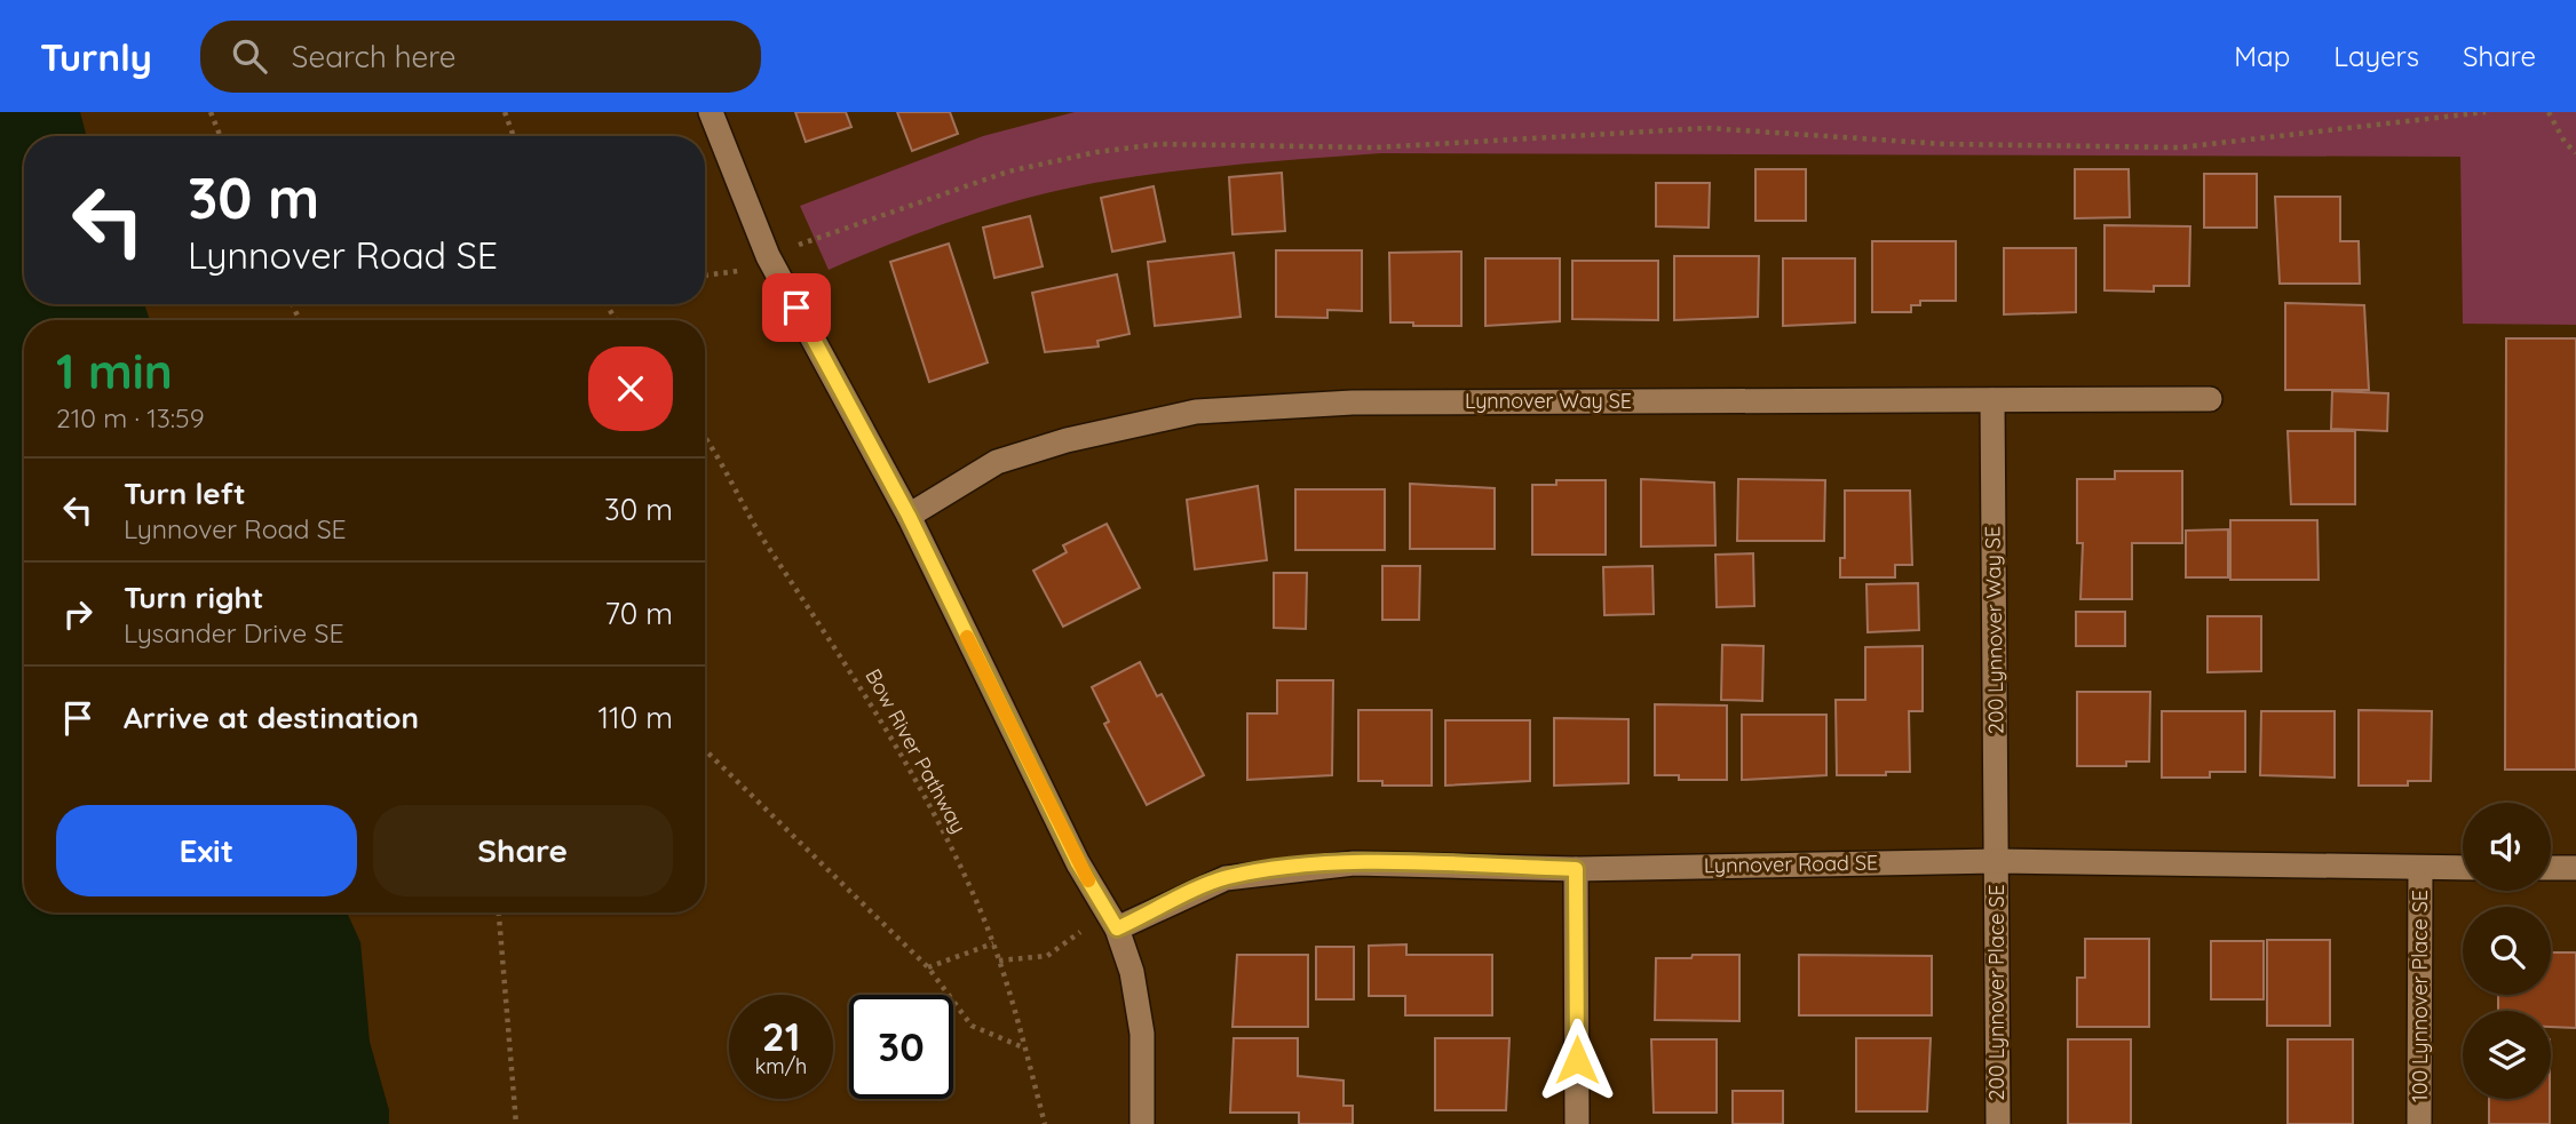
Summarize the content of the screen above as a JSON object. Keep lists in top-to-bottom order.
{
  "streets": {
    "street": [
      "Lynnover Way SE",
      "200 Lynnover Way SE",
      "Lynnover Road SE",
      "200 Lynnover Place SE",
      "100 Lynnover Place SE"
    ],
    "path": ["Bow River Pathway"]
  },
  "crossings": [
    ["Lynnover Way SE", "200 Lynnover Way SE"],
    ["200 Lynnover Way SE", "Lynnover Road SE"],
    ["200 Lynnover Way SE", "200 Lynnover Place SE"],
    ["Lynnover Road SE", "200 Lynnover Place SE"],
    ["Lynnover Road SE", "100 Lynnover Place SE"]
  ],
  "page": {
    "header": "Turnly",
    "search": "Search here",
    "nav": ["Map", "Layers", "Share"],
    "turn": ["30 m", "Lynnover Road SE"],
    "heading": ["1 min", "210 m · 13:59"],
    "list": [
      {
        "name": "Turn left",
        "note": "Lynnover Road SE",
        "value": "30 m"
      },
      {
        "name": "Turn right",
        "note": "Lysander Drive SE",
        "value": "70 m"
      },
      {
        "name": "Arrive at destination",
        "value": "110 m"
      }
    ],
    "buttons": ["Exit", "Share"],
    "speed": "21 km/h",
    "limit": "30"
  }
}
